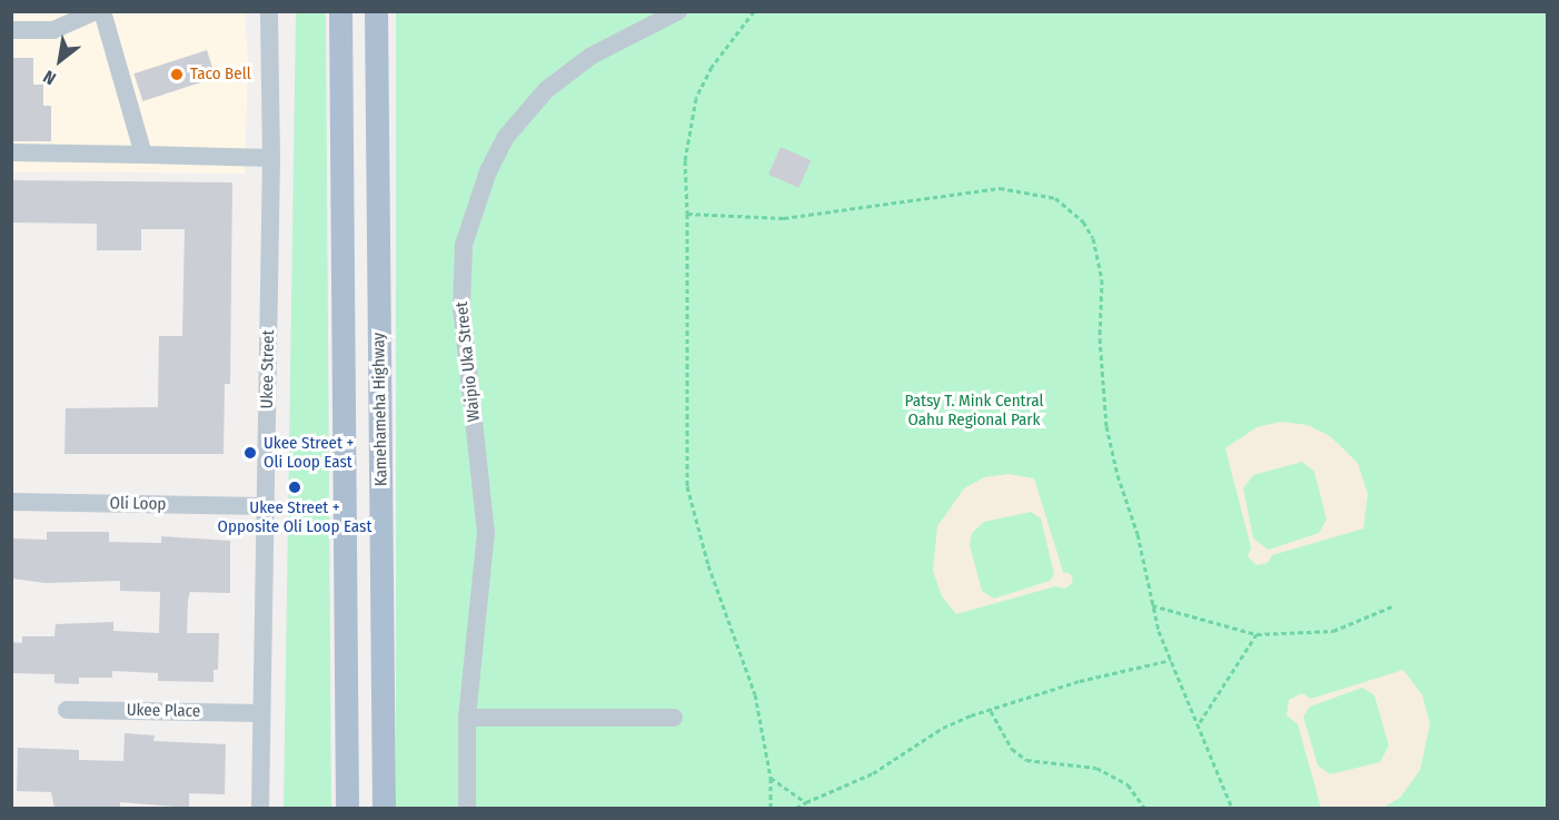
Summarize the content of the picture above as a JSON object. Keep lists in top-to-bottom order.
{
  "streets": {
    "main road": ["Kamehameha Highway"],
    "street": [
      "Waipio Uka Street",
      "Ukee Street",
      "Oli Loop",
      "Ukee Place"
    ]
  },
  "crossings": [
    ["Ukee Street", "Oli Loop"],
    ["Ukee Street", "Ukee Place"]
  ],
  "parks": ["Patsy T. Mink Central Oahu Regional Park"],
  "places": ["Taco Bell", "Ukee Street + Oli Loop East", "Ukee Street + Opposite Oli Loop East"],
  "north": "bottom left"
}
